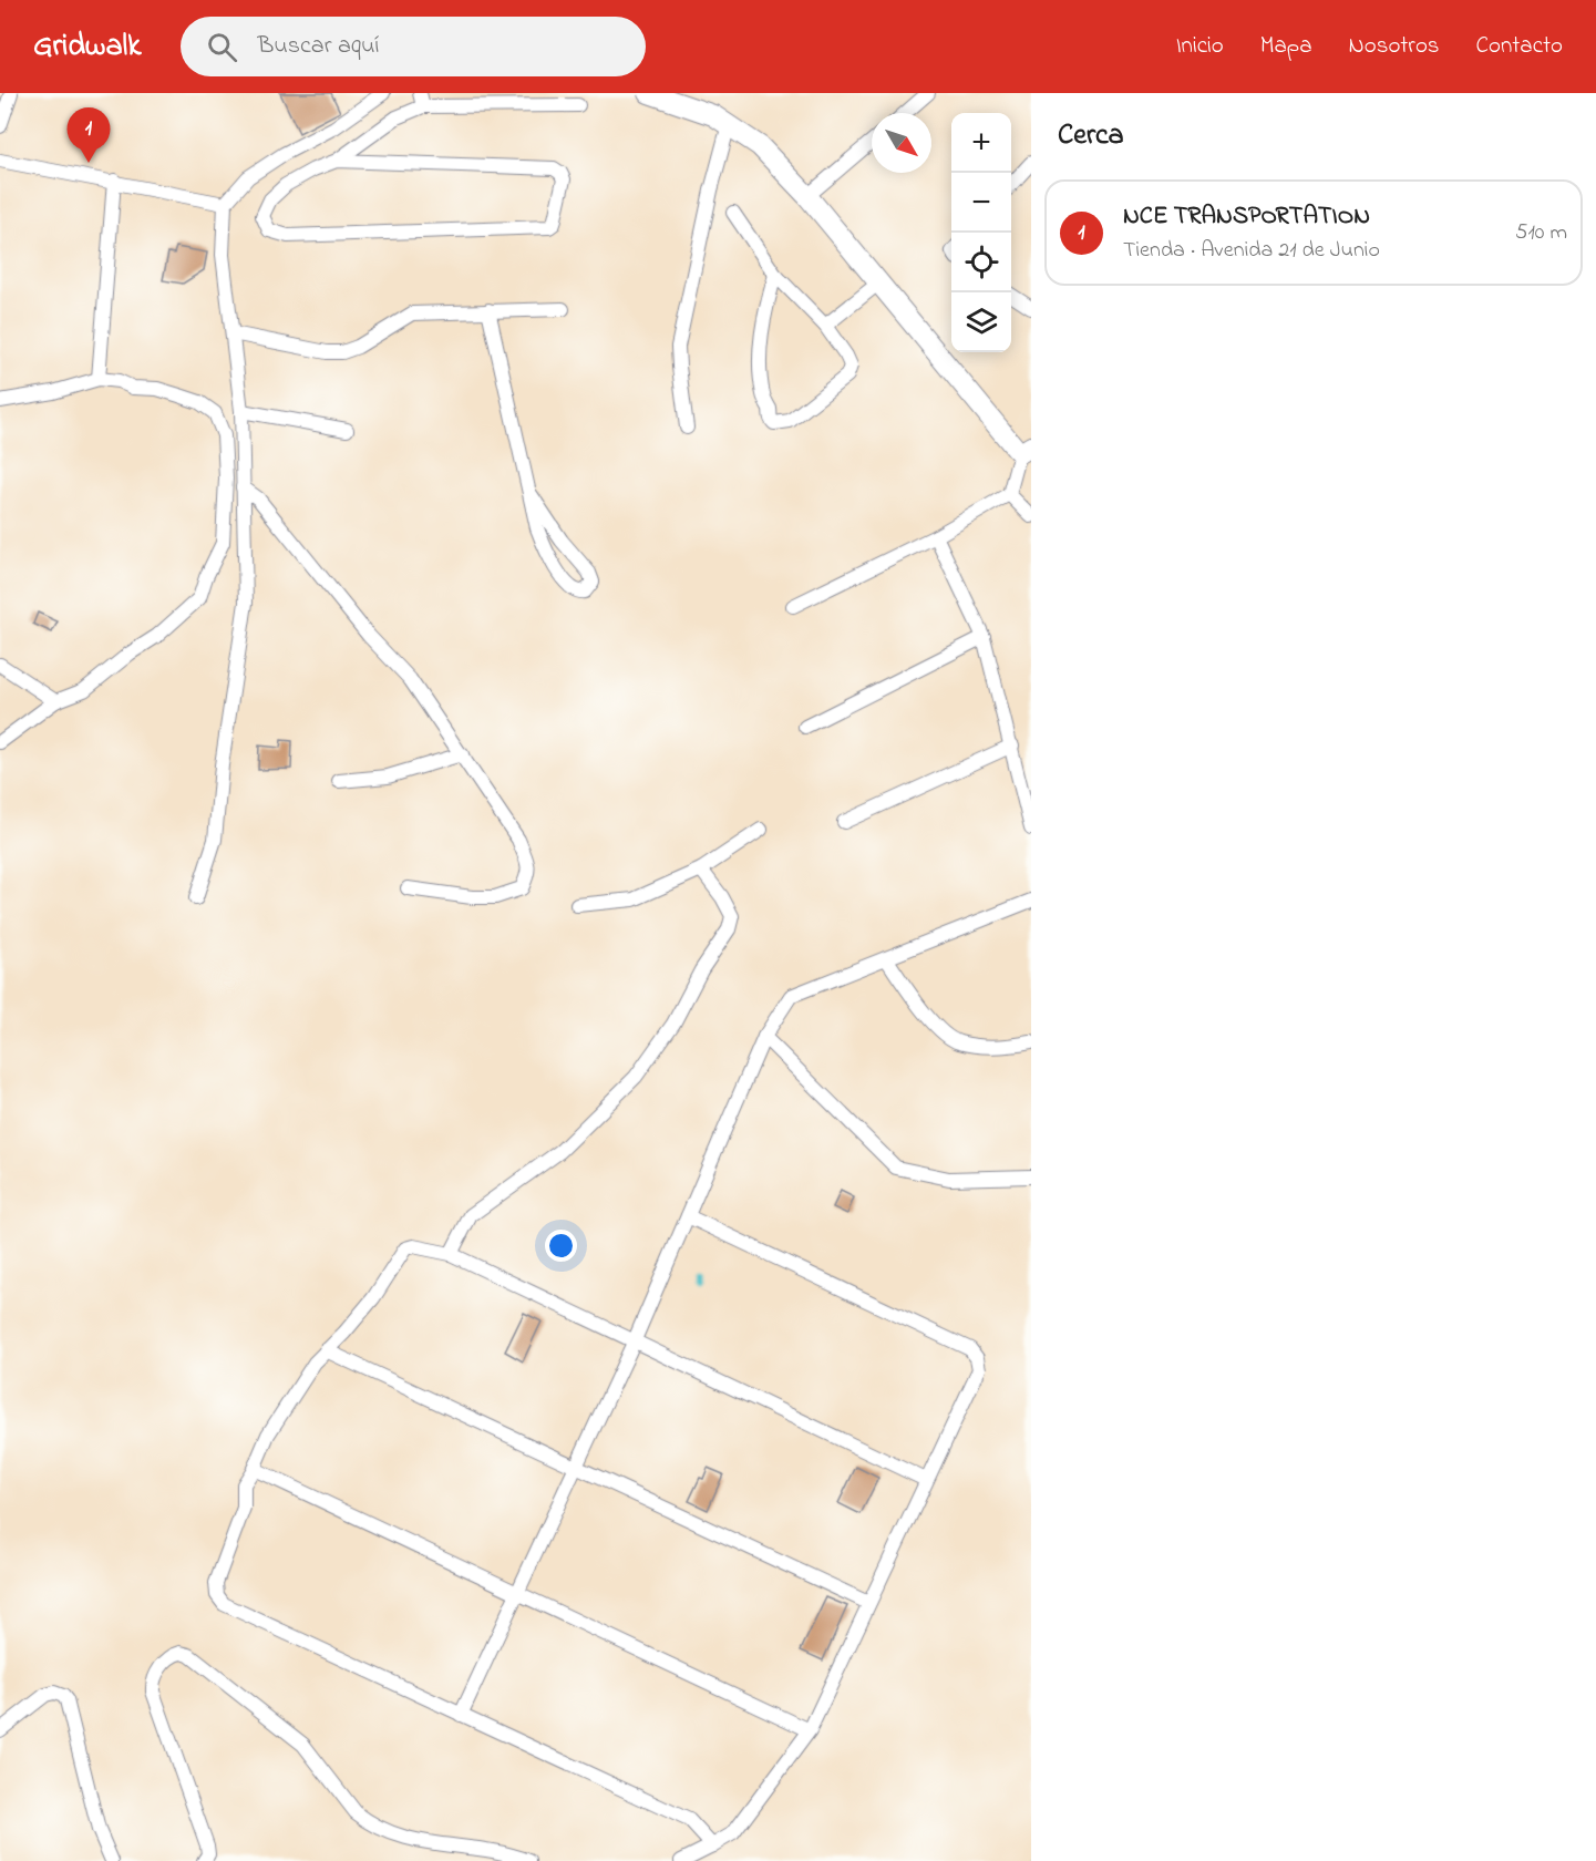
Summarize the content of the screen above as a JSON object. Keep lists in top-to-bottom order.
{
  "north": "bottom right",
  "page": {
    "header": "Gridwalk",
    "search": "Buscar aquí",
    "nav": [
      "Inicio",
      "Mapa",
      "Nosotros",
      "Contacto"
    ],
    "heading": "Cerca",
    "pins": "1",
    "map_buttons": ["+", "−"],
    "list": [
      {
        "mark": "1",
        "name": "NCE TRANSPORTATION",
        "note": "Tienda · Avenida 21 de Junio",
        "value": "510 m"
      }
    ]
  }
}
